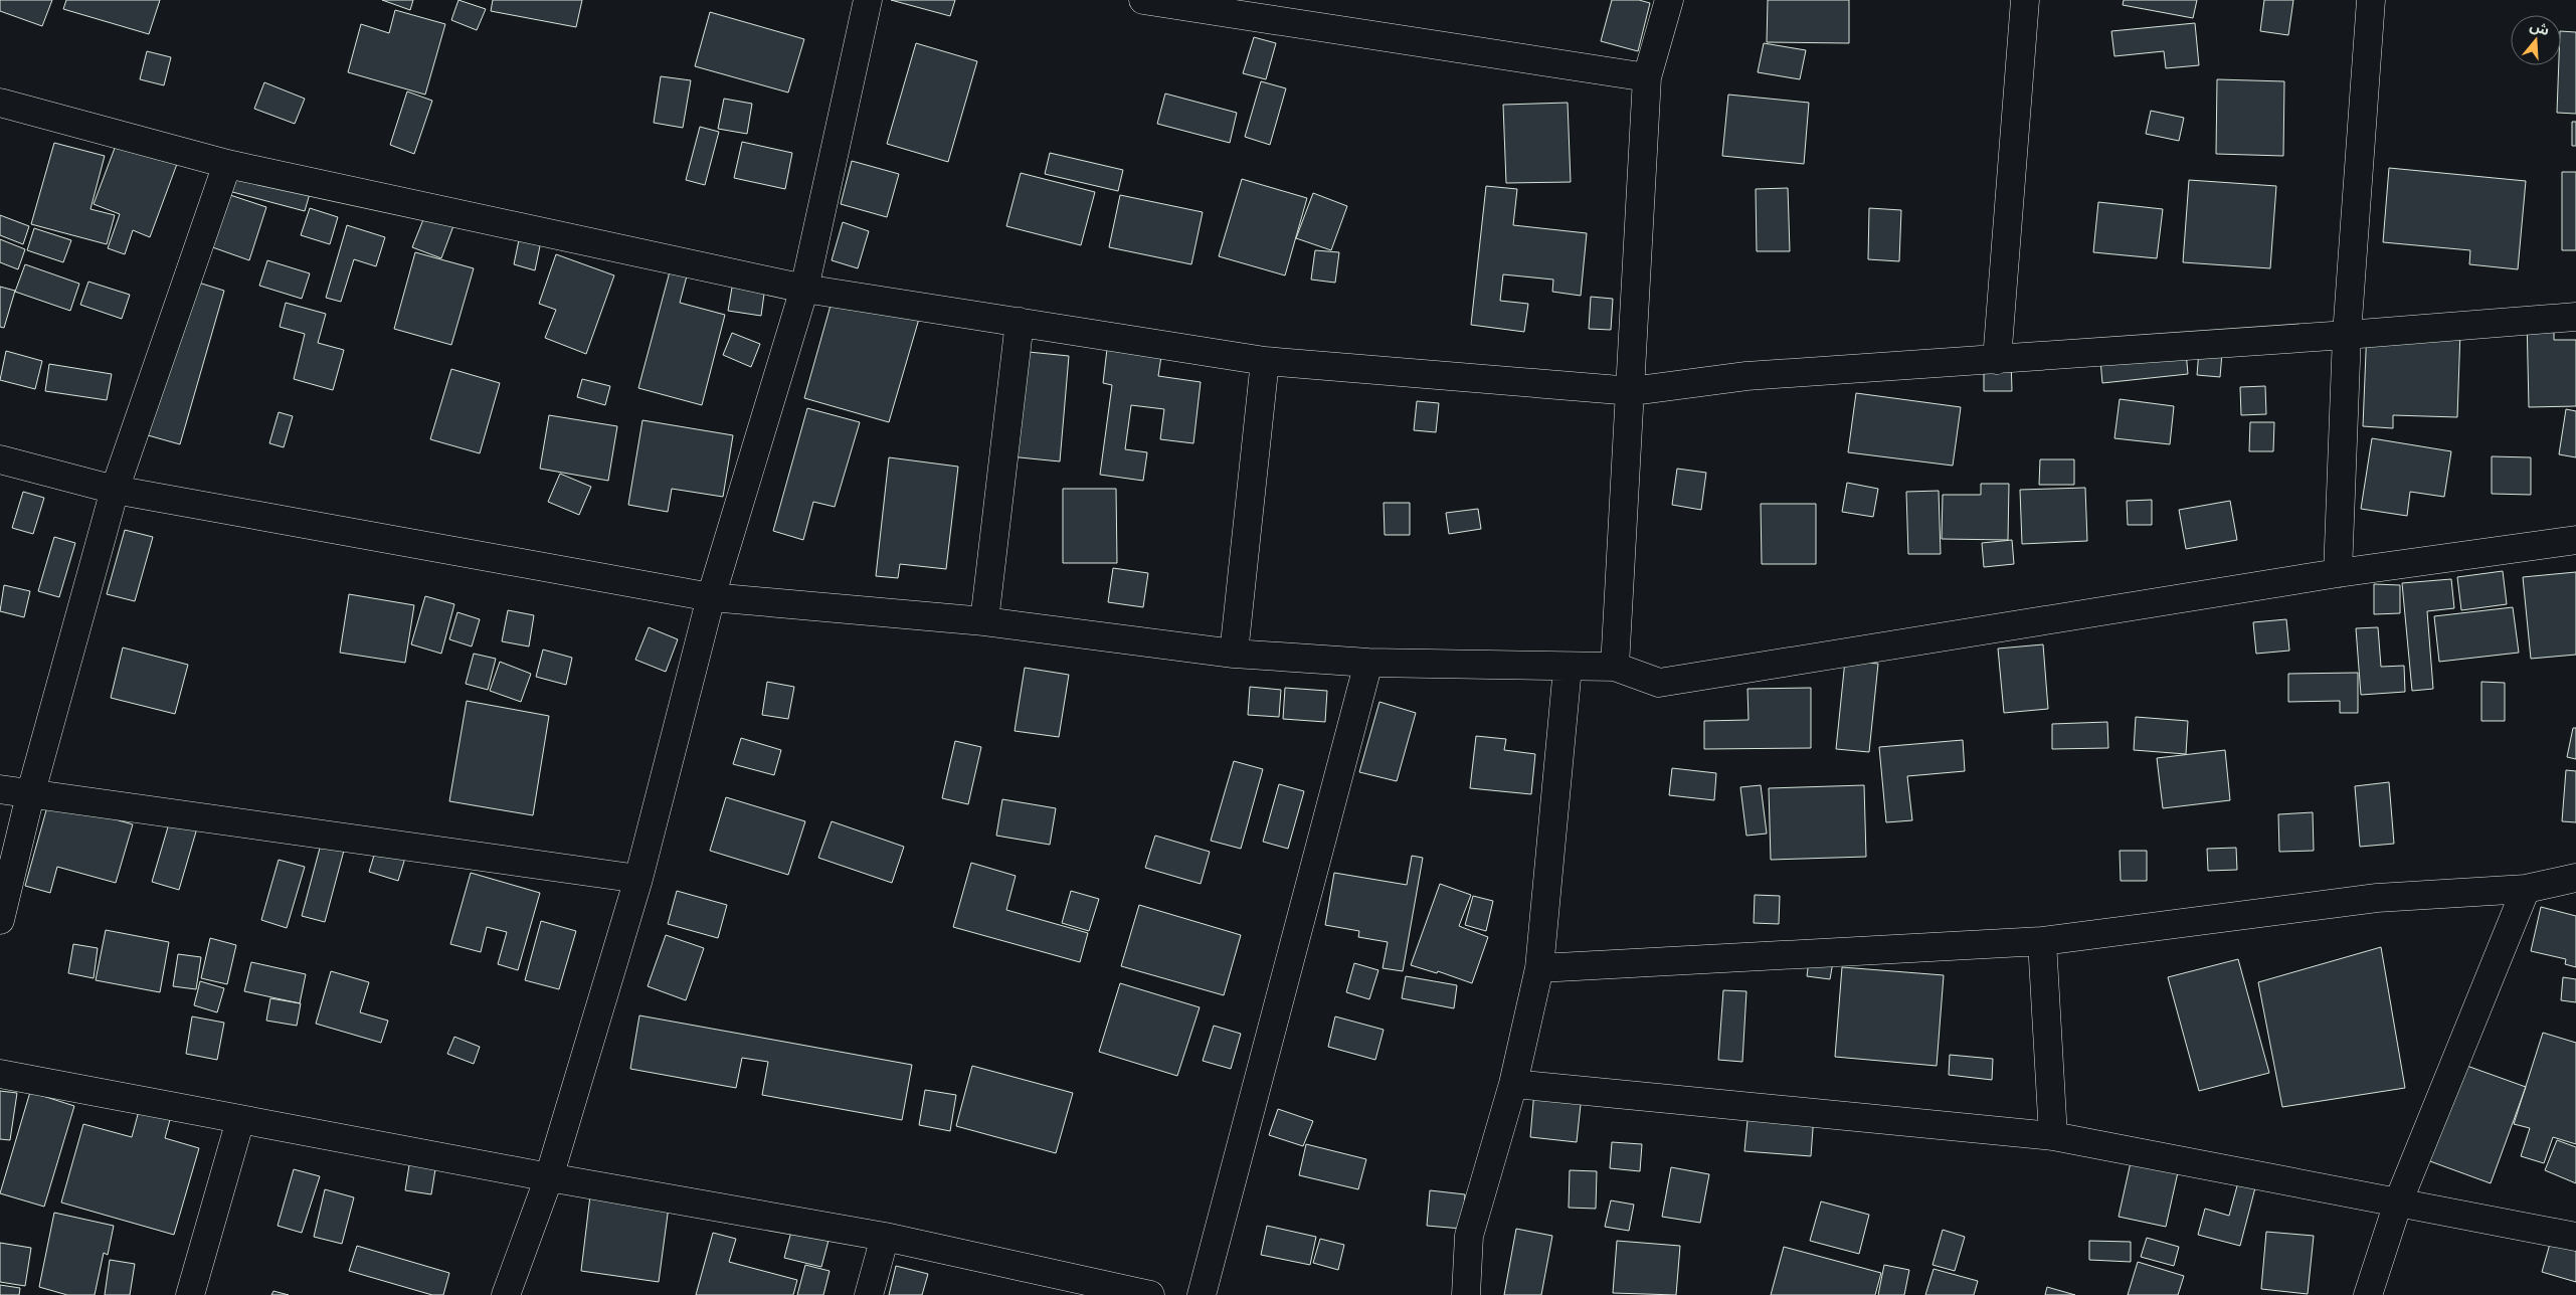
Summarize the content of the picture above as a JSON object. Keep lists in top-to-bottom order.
{
  "north": "top"
}
